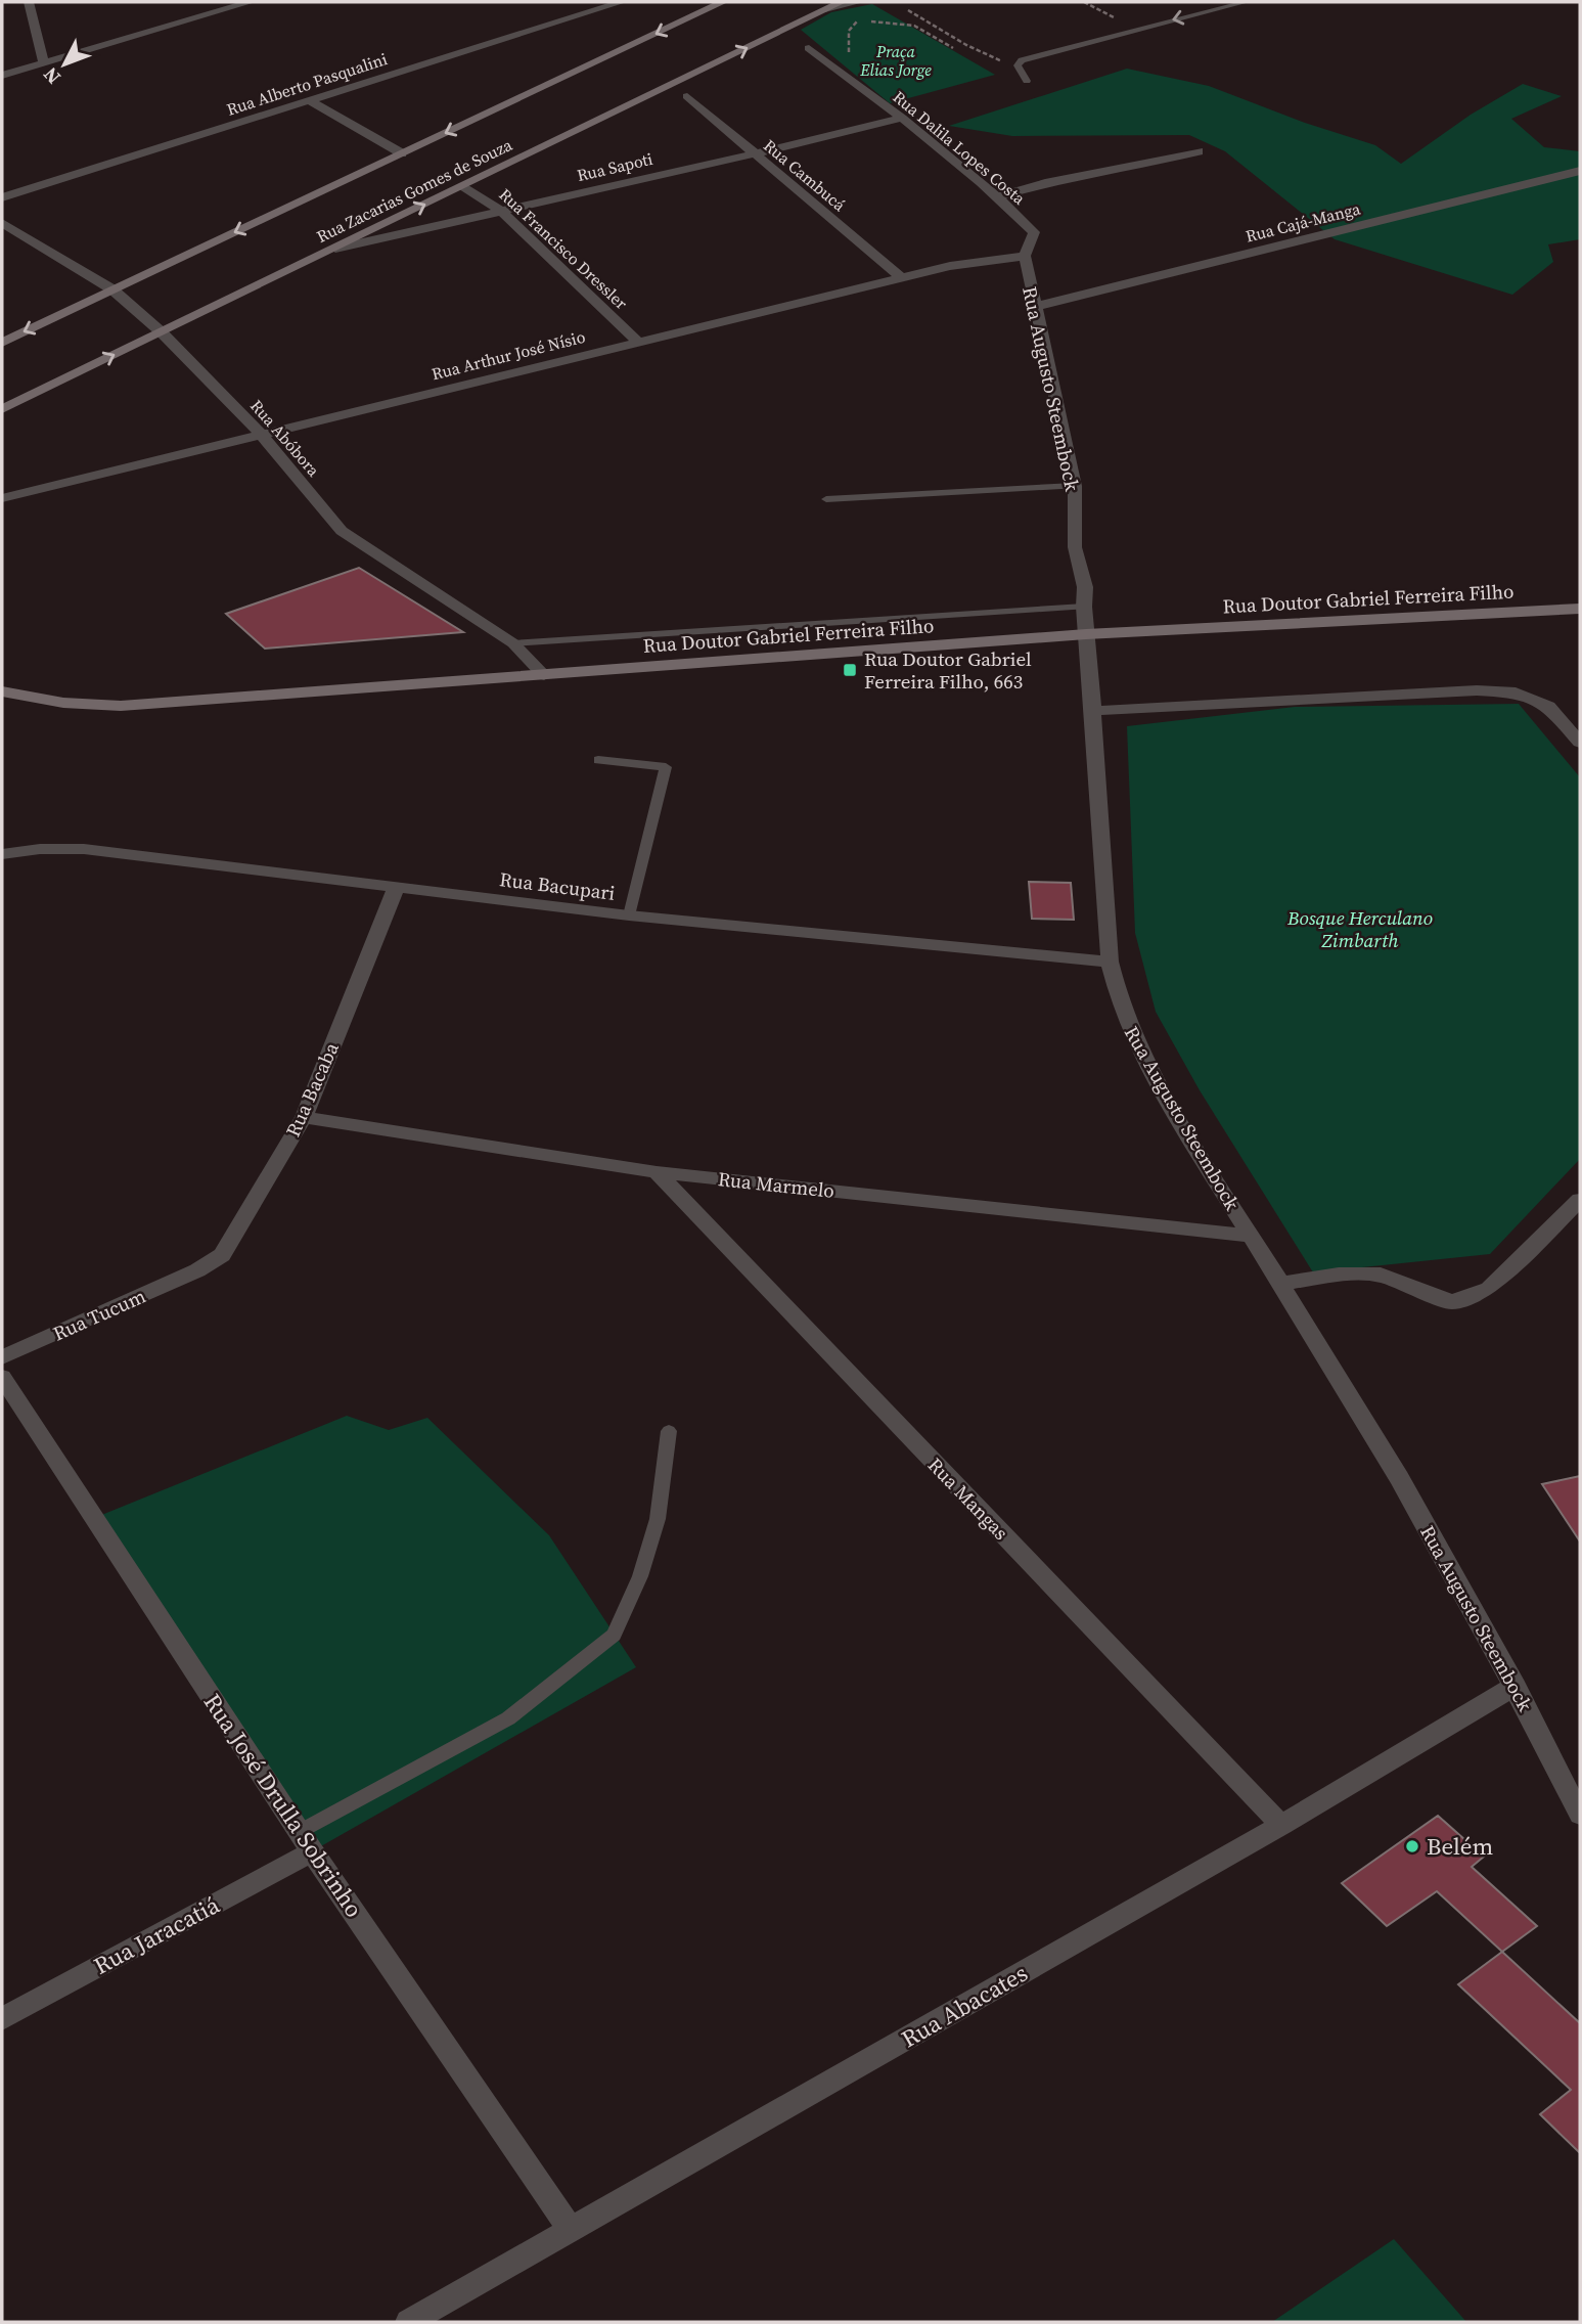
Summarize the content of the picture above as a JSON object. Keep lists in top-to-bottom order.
{
  "streets": {
    "main road": ["Rua Zacarias Gomes de Souza", "Rua Doutor Gabriel Ferreira Filho"],
    "street": [
      "Rua Alberto Pasqualini",
      "Rua Dalila Lopes Costa",
      "Rua Sapoti",
      "Rua Cambucá",
      "Rua Cajá-Manga",
      "Rua Francisco Dressler",
      "Rua Arthur José Nísio",
      "Rua Augusto Steembock",
      "Rua Abóbora",
      "Rua Bacupari",
      "Rua Bacaba",
      "Rua Marmelo",
      "Rua Tucum",
      "Rua Mangas",
      "Rua José Drulla Sobrinho",
      "Rua Jaracatiá",
      "Rua Abacates"
    ]
  },
  "crossings": [
    ["Rua Dalila Lopes Costa", "Rua Sapoti"],
    ["Rua Dalila Lopes Costa", "Rua Arthur José Nísio"],
    ["Rua Dalila Lopes Costa", "Rua Augusto Steembock"],
    ["Rua Sapoti", "Rua Cambucá"],
    ["Rua Sapoti", "Rua Zacarias Gomes de Souza"],
    ["Rua Sapoti", "Rua Francisco Dressler"],
    ["Rua Cambucá", "Rua Arthur José Nísio"],
    ["Rua Zacarias Gomes de Souza", "Rua Francisco Dressler"],
    ["Rua Zacarias Gomes de Souza", "Rua Abóbora"],
    ["Rua Cajá-Manga", "Rua Augusto Steembock"],
    ["Rua Francisco Dressler", "Rua Arthur José Nísio"],
    ["Rua Arthur José Nísio", "Rua Augusto Steembock"],
    ["Rua Arthur José Nísio", "Rua Abóbora"],
    ["Rua Augusto Steembock", "Rua Doutor Gabriel Ferreira Filho"],
    ["Rua Augusto Steembock", "Rua Bacupari"],
    ["Rua Augusto Steembock", "Rua Marmelo"],
    ["Rua Augusto Steembock", "Rua Abacates"],
    ["Rua Abóbora", "Rua Doutor Gabriel Ferreira Filho"],
    ["Rua Bacupari", "Rua Bacaba"],
    ["Rua Bacaba", "Rua Marmelo"],
    ["Rua Bacaba", "Rua Tucum"],
    ["Rua Marmelo", "Rua Mangas"],
    ["Rua Mangas", "Rua Abacates"],
    ["Rua José Drulla Sobrinho", "Rua Jaracatiá"],
    ["Rua José Drulla Sobrinho", "Rua Abacates"]
  ],
  "parks": ["Praça Elias Jorge", "Bosque Herculano Zimbarth"],
  "places": {
    "transit": ["Rua Doutor Gabriel Ferreira Filho, 663"],
    "other": ["Belém"]
  },
  "north": "bottom left"
}
